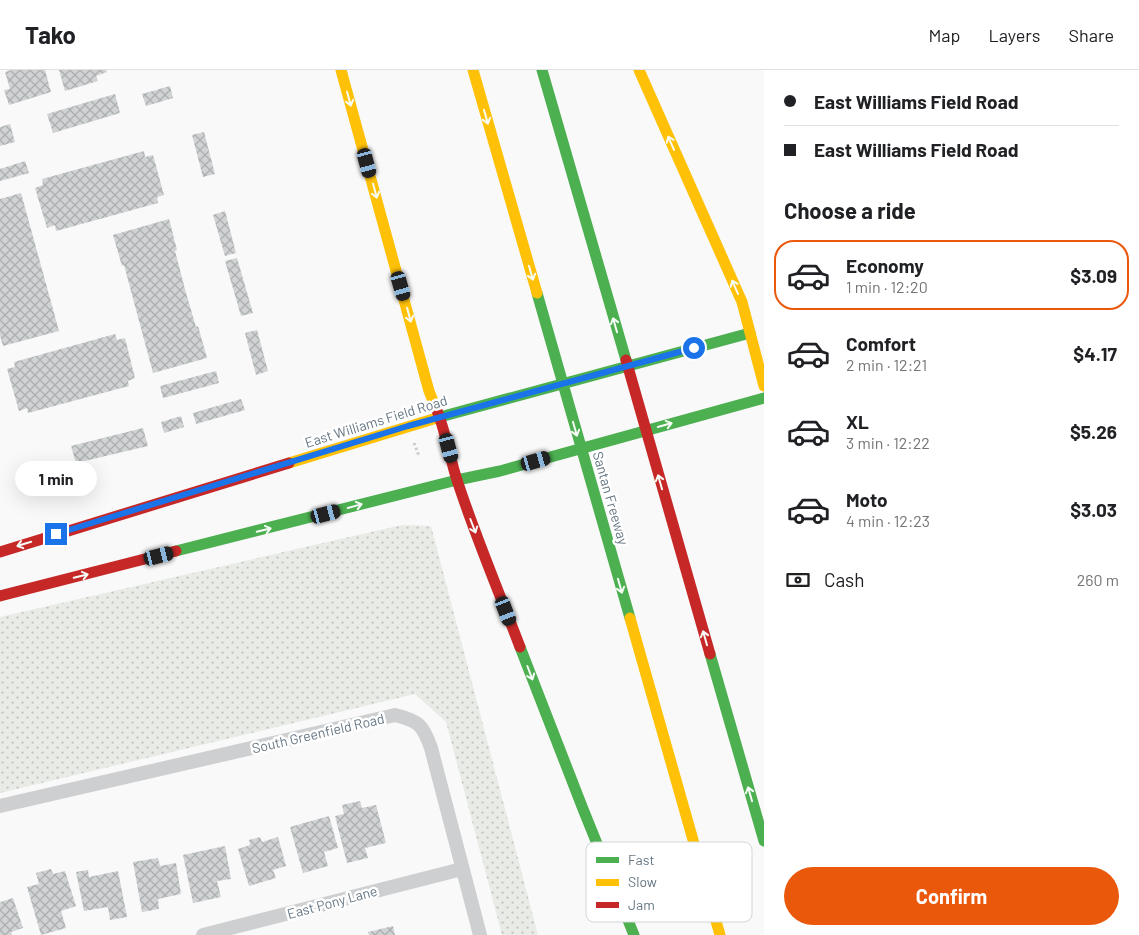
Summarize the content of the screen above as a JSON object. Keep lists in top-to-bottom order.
{
  "streets": {
    "main road": ["East Williams Field Road", "Santan Freeway"],
    "street": ["South Greenfield Road", "East Pony Lane"]
  },
  "crossings": [
    ["South Greenfield Road", "East Pony Lane"]
  ],
  "legend": ["Fast", "Slow", "Jam"],
  "page": {
    "header": "Tako",
    "nav": ["Map", "Layers", "Share"],
    "banner": ["East Williams Field Road", "East Williams Field Road"],
    "heading": "Choose a ride",
    "list": [
      {
        "name": "Economy",
        "note": "1 min · 12:20",
        "value": "$3.09"
      },
      {
        "name": "Comfort",
        "note": "2 min · 12:21",
        "value": "$4.17"
      },
      {
        "name": "XL",
        "note": "3 min · 12:22",
        "value": "$5.26"
      },
      {
        "name": "Moto",
        "note": "4 min · 12:23",
        "value": "$3.03"
      }
    ],
    "bubble": "1 min",
    "pay": ["Cash", "260 m"],
    "buttons": "Confirm"
  }
}
